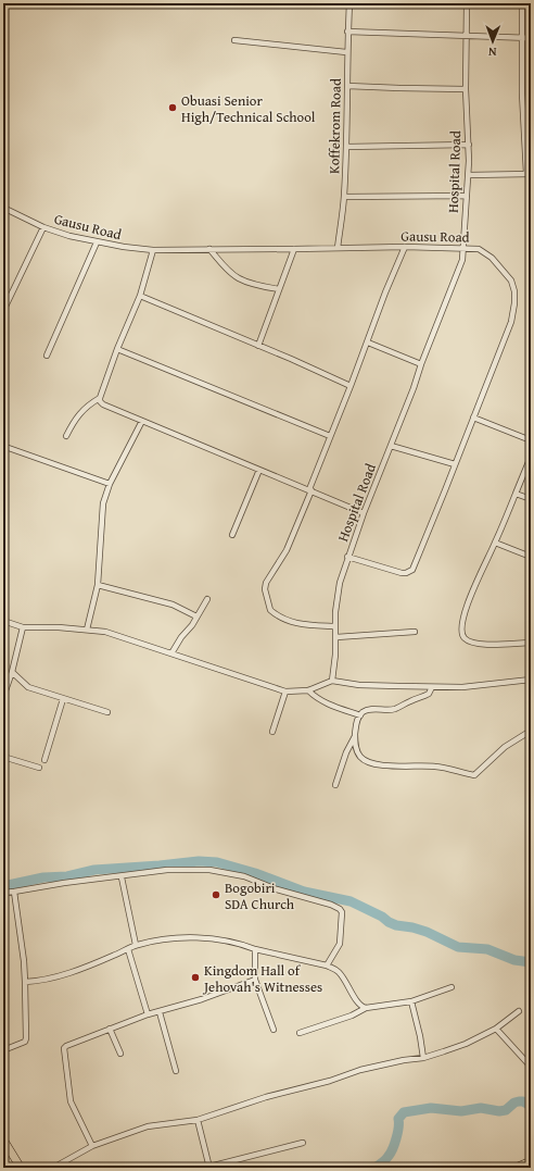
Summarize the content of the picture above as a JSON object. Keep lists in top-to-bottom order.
{
  "streets": {
    "street": ["Koffekrom Road", "Hospital Road", "Gausu Road"]
  },
  "crossings": [
    ["Koffekrom Road", "Gausu Road"],
    ["Hospital Road", "Gausu Road"]
  ],
  "places": ["Obuasi Senior High/Technical School", "Bogobiri SDA Church", "Kingdom Hall of Jehovah's Witnesses"],
  "north": "bottom"
}
